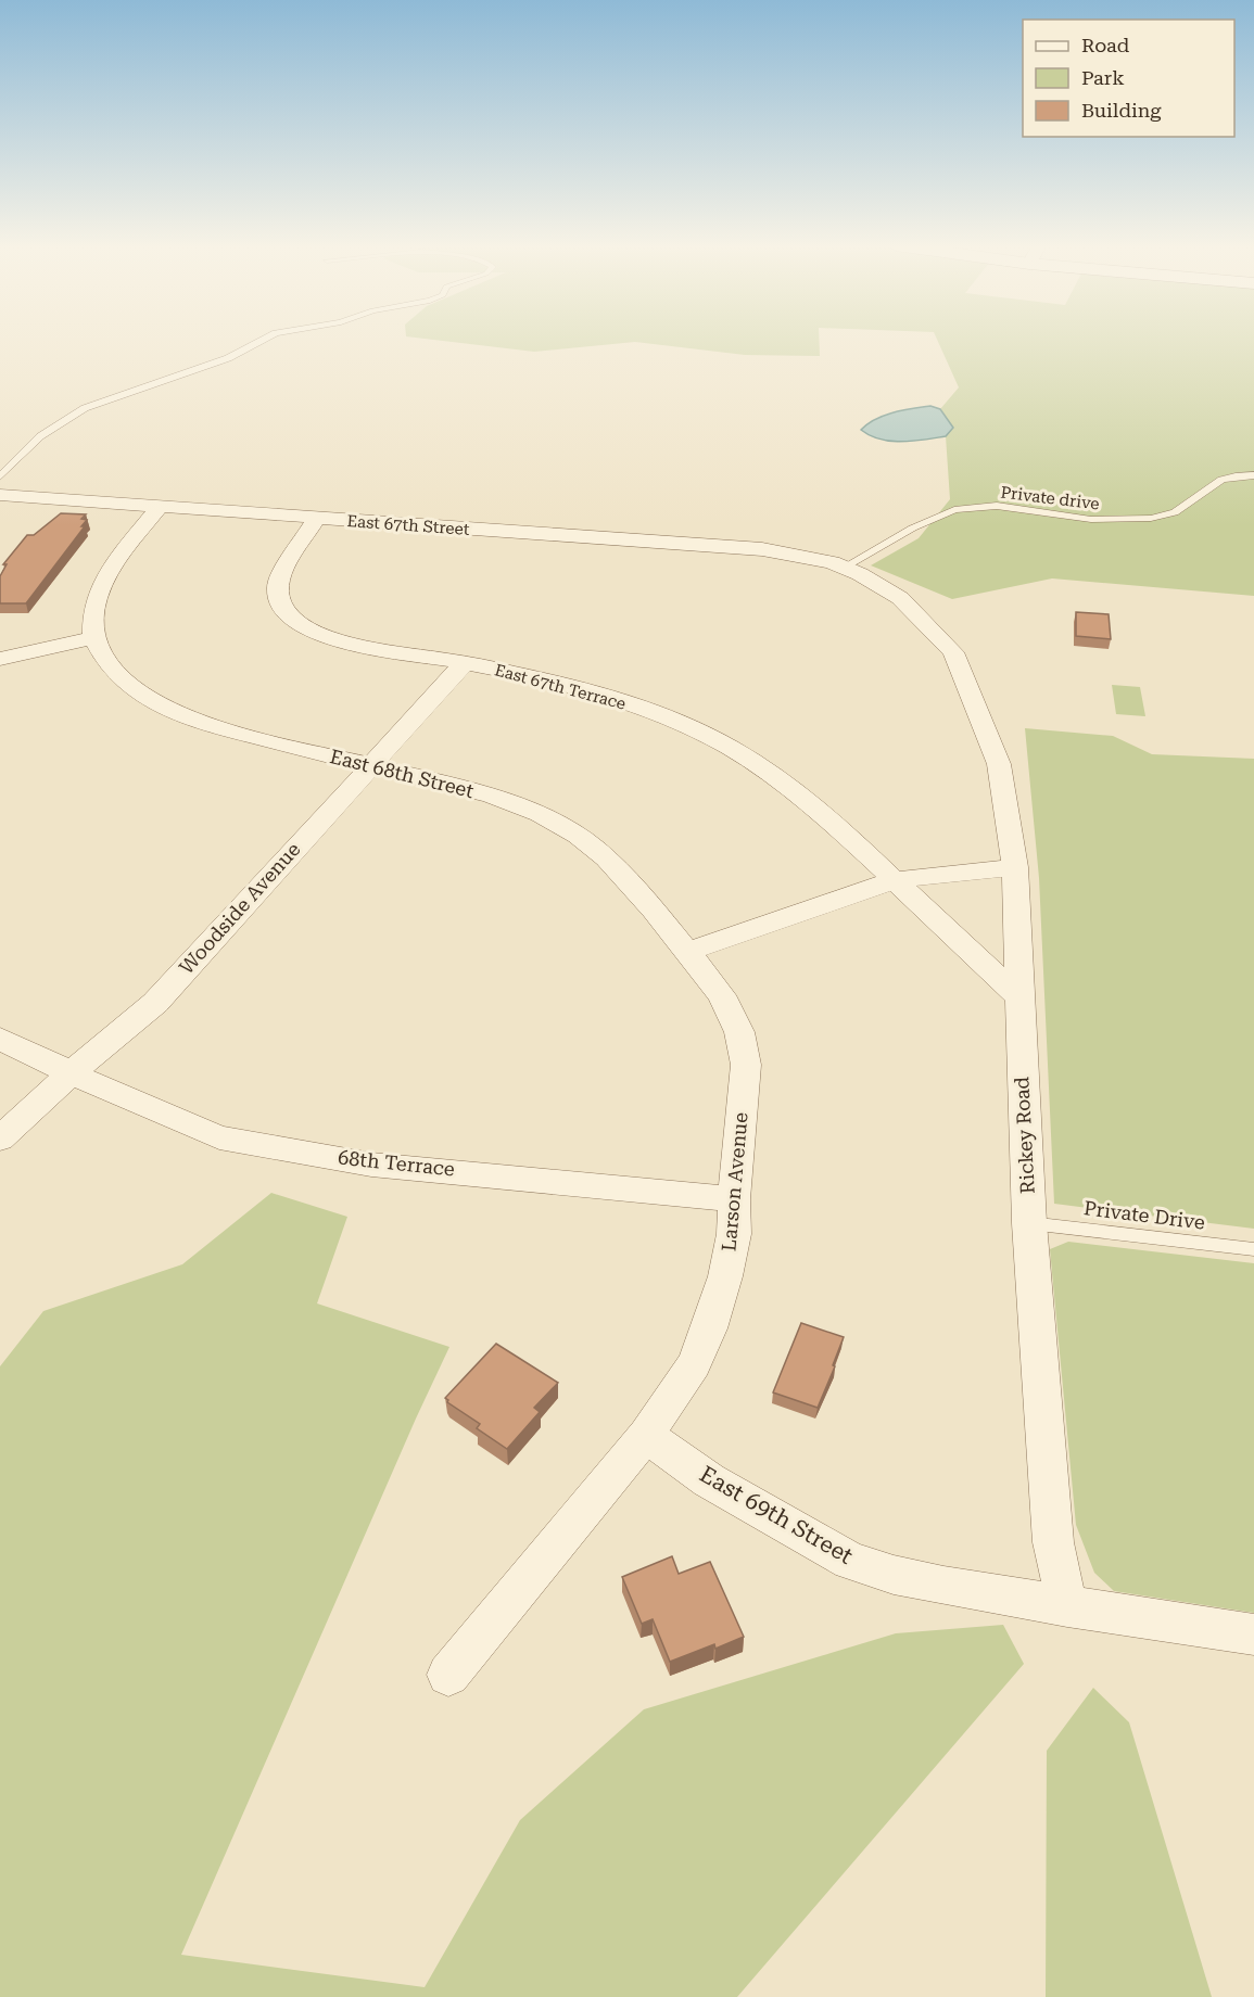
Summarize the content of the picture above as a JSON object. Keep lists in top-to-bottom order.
{
  "streets": {
    "street": [
      "East 67th Street",
      "East 67th Terrace",
      "East 68th Street",
      "Woodside Avenue",
      "Rickey Road",
      "68th Terrace",
      "Larson Avenue",
      "East 69th Street"
    ],
    "lane": ["Private drive", "Private Drive"]
  },
  "crossings": [
    ["Private drive", "East 67th Street"],
    ["Private drive", "Rickey Road"],
    ["East 67th Street", "East 67th Terrace"],
    ["East 67th Street", "Rickey Road"],
    ["East 67th Terrace", "Woodside Avenue"],
    ["East 67th Terrace", "Rickey Road"],
    ["East 68th Street", "Woodside Avenue"],
    ["East 68th Street", "Larson Avenue"],
    ["Woodside Avenue", "68th Terrace"],
    ["Rickey Road", "Private Drive"],
    ["Rickey Road", "East 69th Street"],
    ["68th Terrace", "Larson Avenue"],
    ["Larson Avenue", "East 69th Street"]
  ],
  "legend": ["Road", "Park", "Building"]
}
